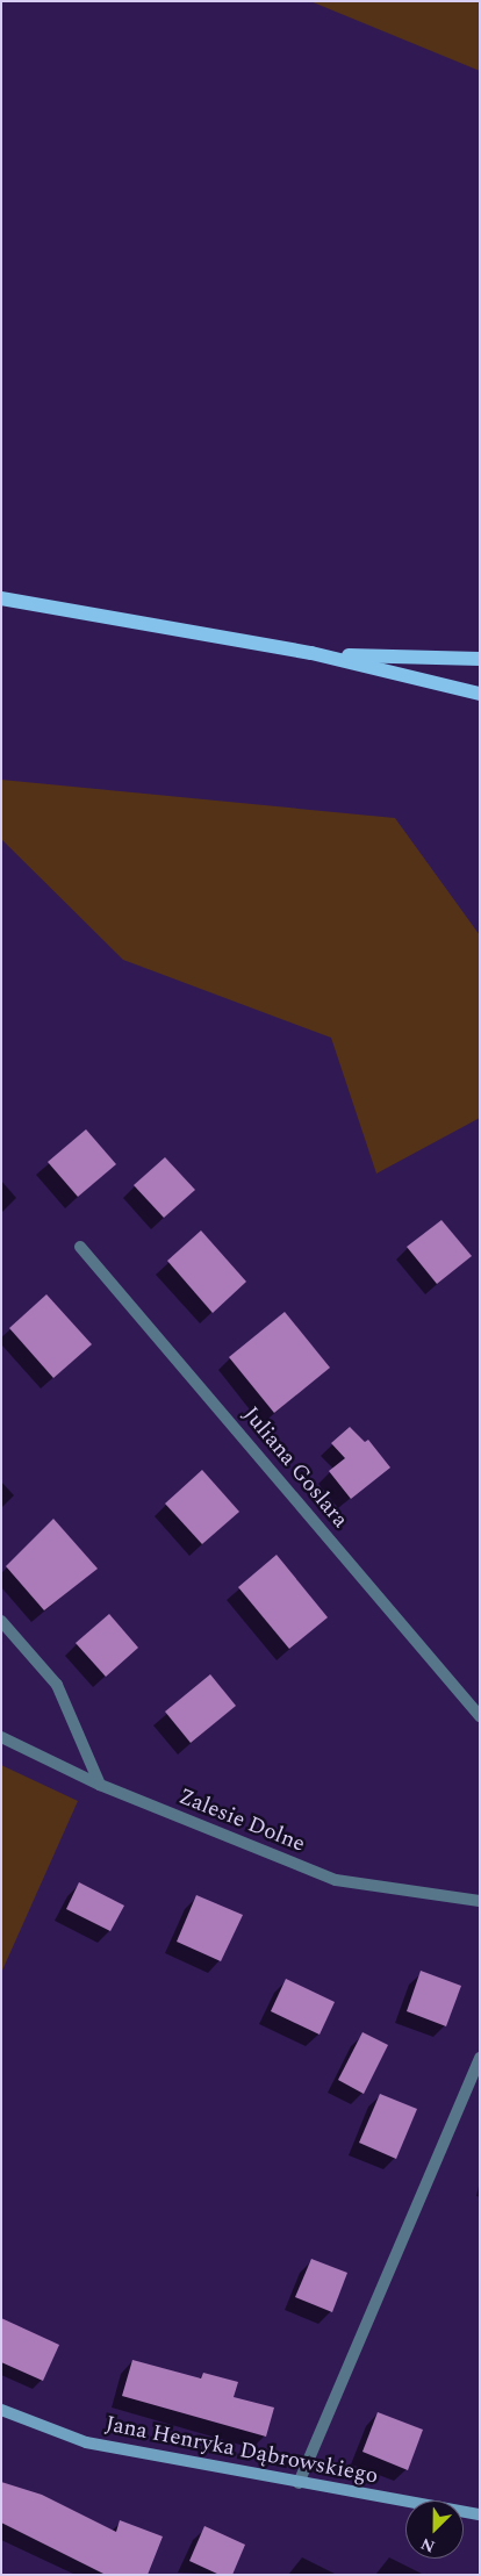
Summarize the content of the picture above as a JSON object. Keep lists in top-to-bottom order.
{
  "streets": {
    "street": ["Juliana Goslara", "Zalesie Dolne", "Jana Henryka Dąbrowskiego"]
  },
  "north": "bottom left"
}
